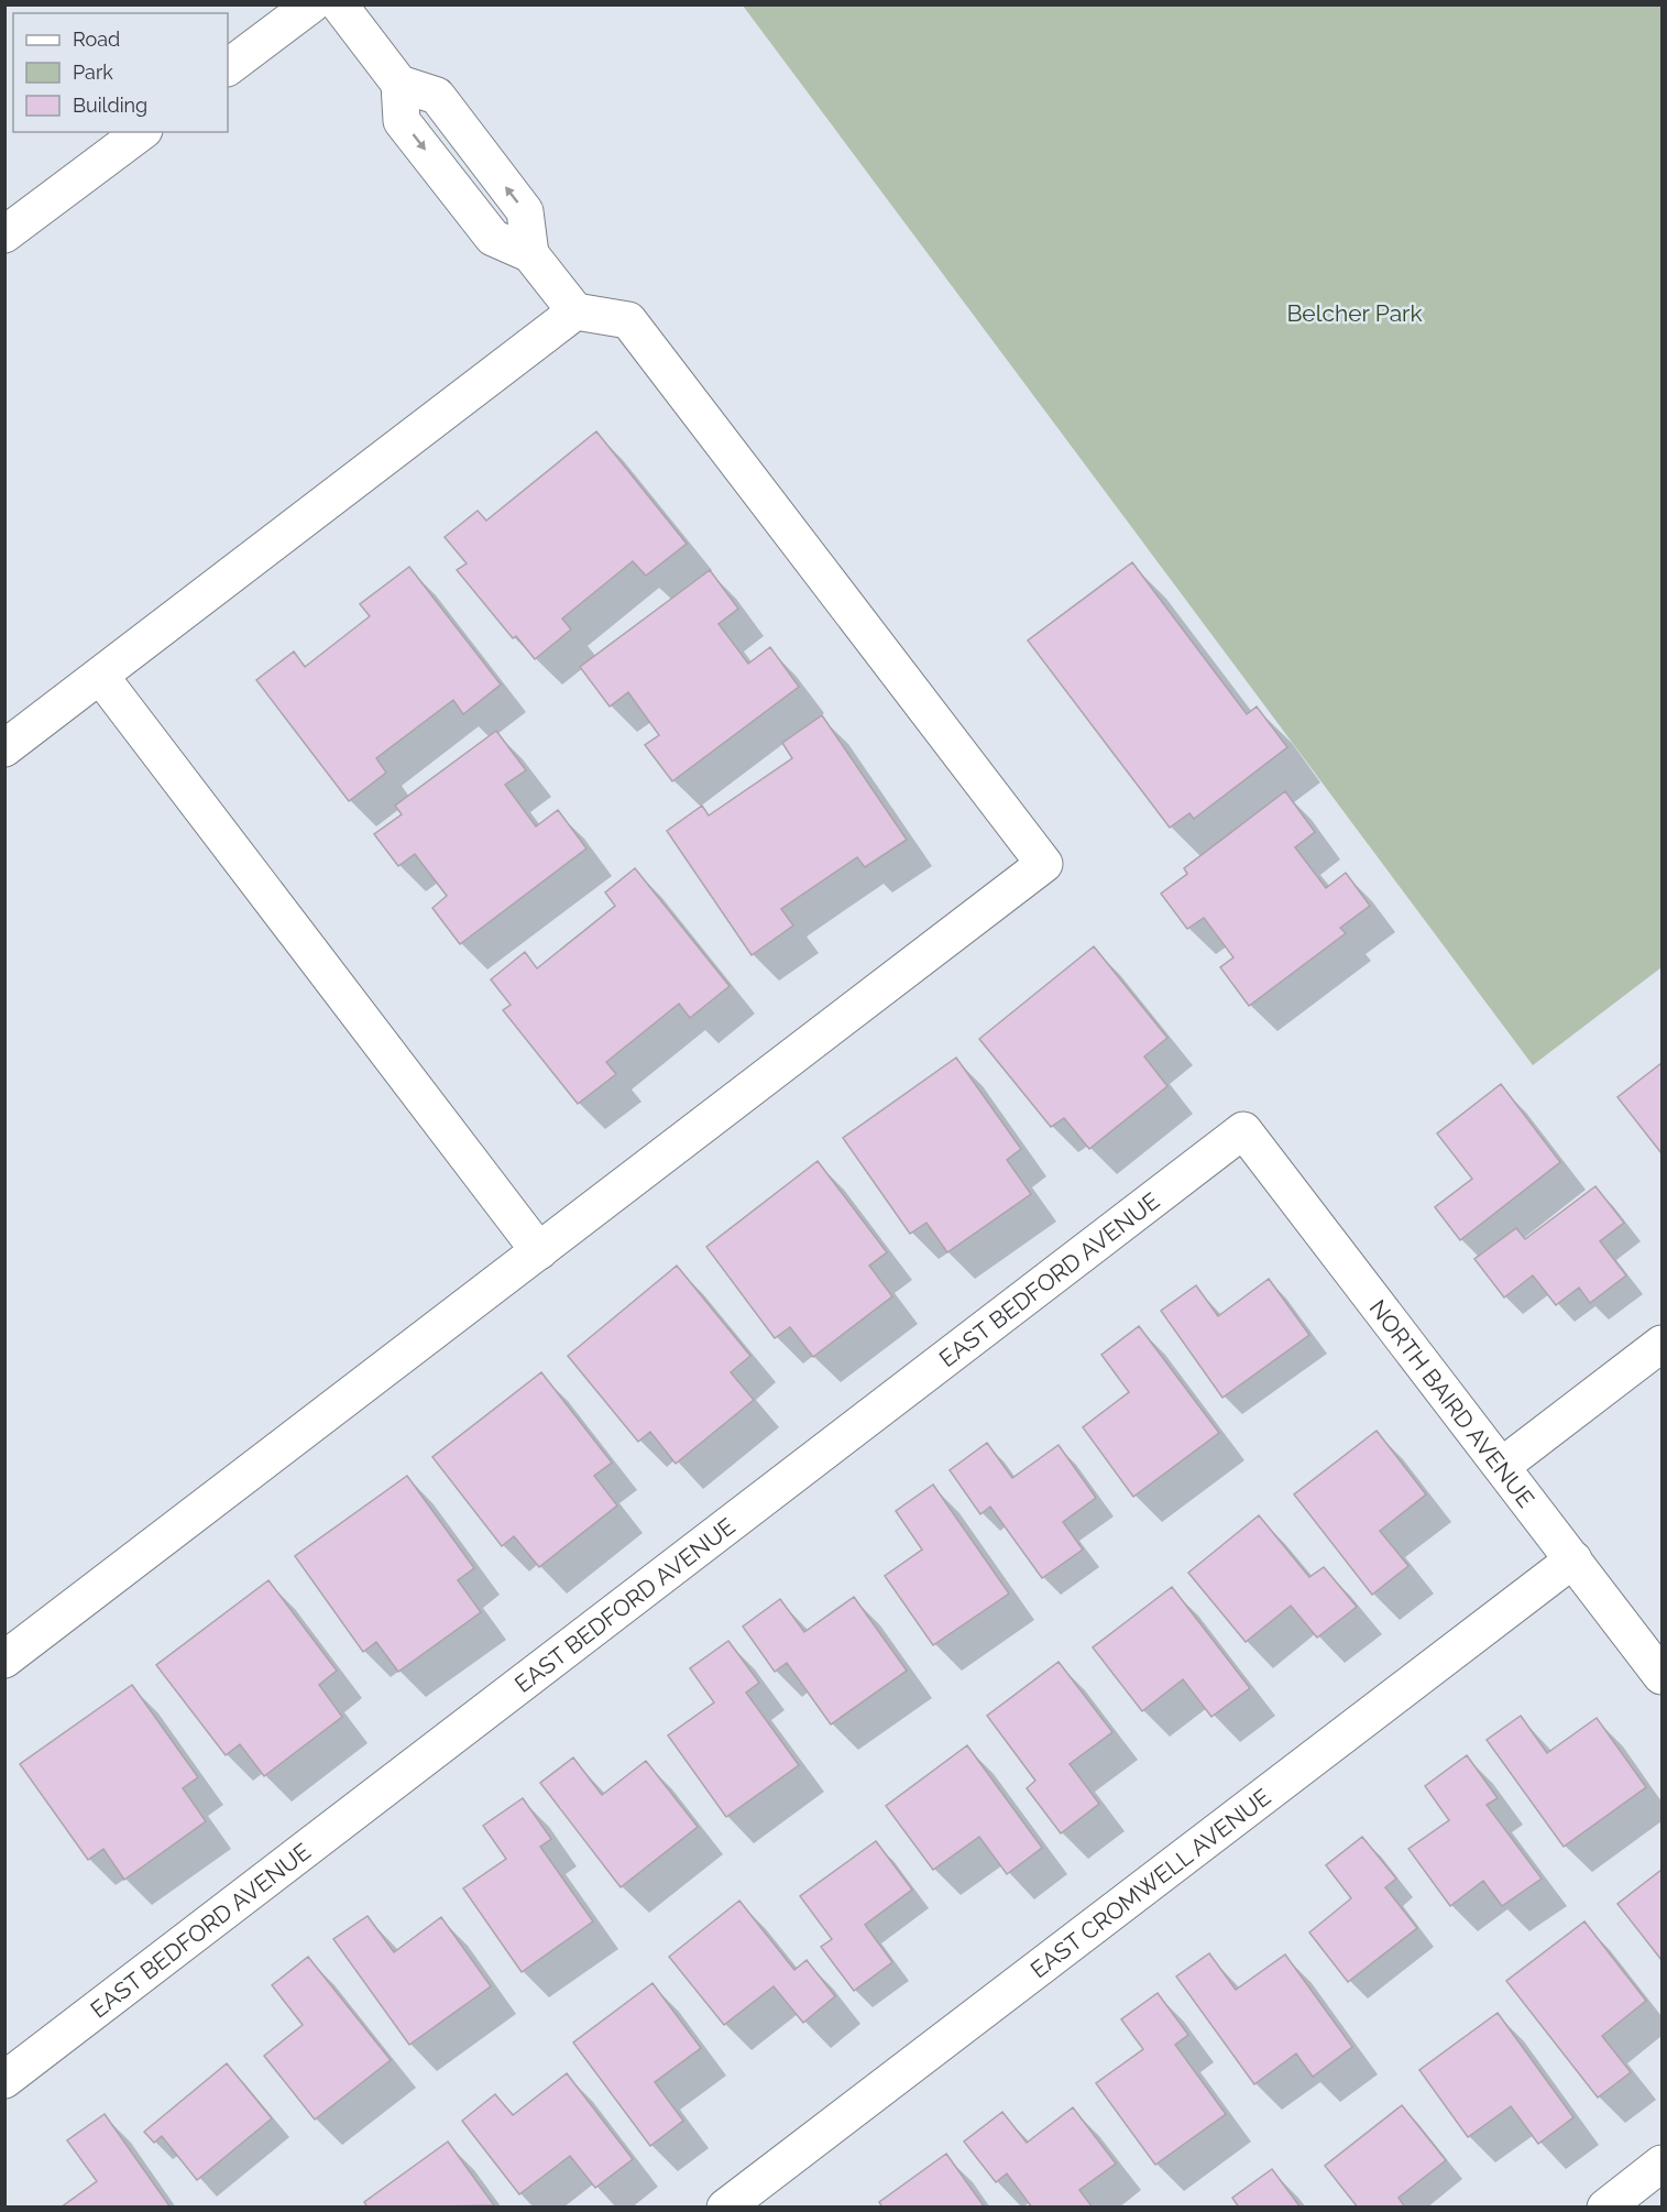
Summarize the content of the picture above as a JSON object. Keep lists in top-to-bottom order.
{
  "streets": {
    "street": ["EAST BEDFORD AVENUE", "NORTH BAIRD AVENUE", "EAST CROMWELL AVENUE"]
  },
  "crossings": [
    ["EAST BEDFORD AVENUE", "NORTH BAIRD AVENUE"],
    ["NORTH BAIRD AVENUE", "EAST CROMWELL AVENUE"]
  ],
  "parks": ["Belcher Park"],
  "legend": ["Road", "Park", "Building"]
}
